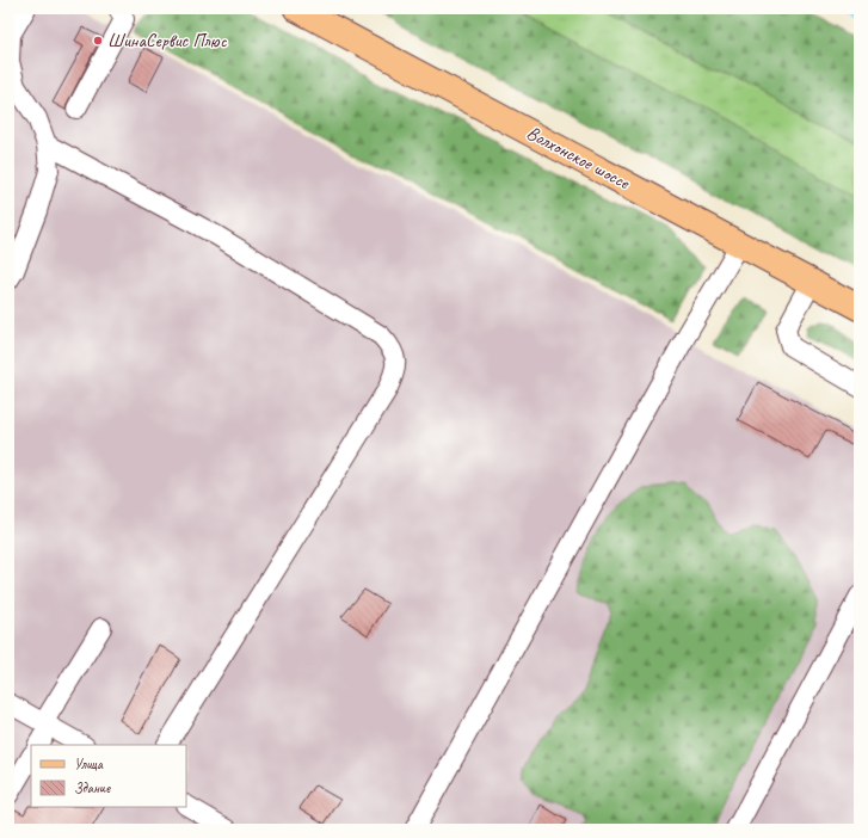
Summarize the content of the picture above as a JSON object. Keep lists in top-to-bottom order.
{
  "streets": {
    "main road": ["Волхонское шоссе"]
  },
  "places": ["ШинаСервис Плюс"],
  "legend": ["Улица", "Здание"]
}
